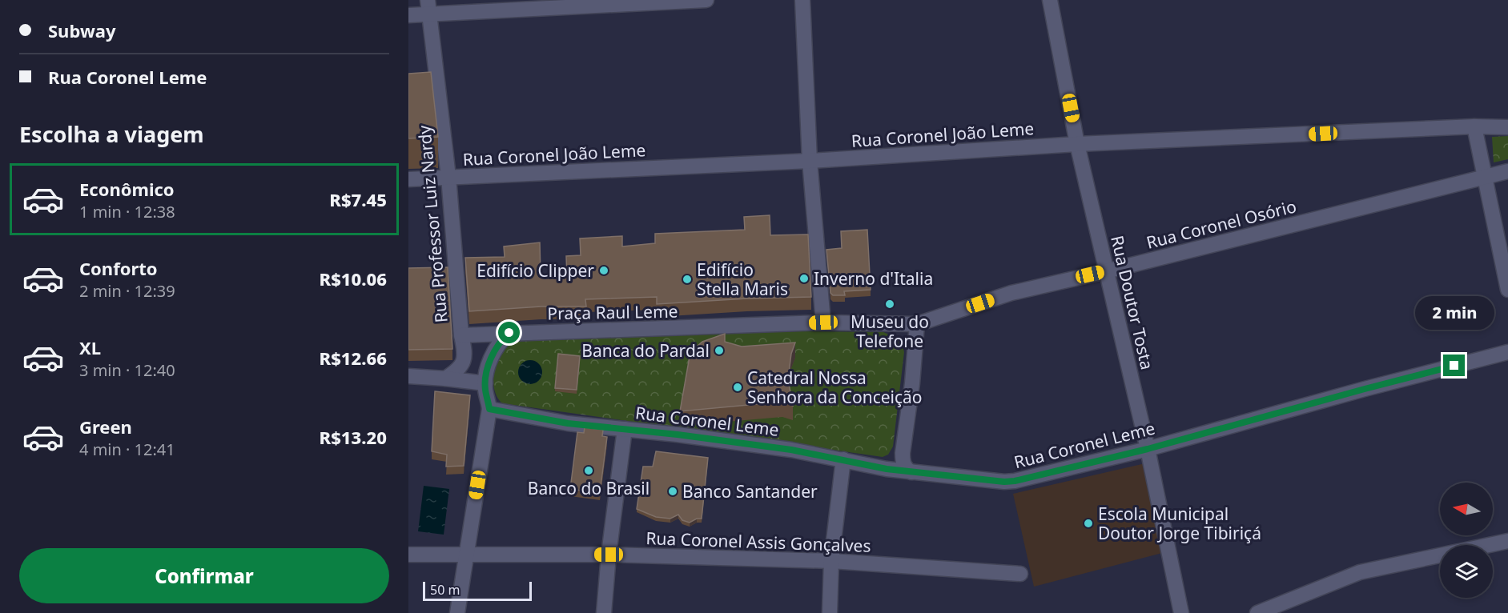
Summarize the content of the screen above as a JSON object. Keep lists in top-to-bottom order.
{
  "streets": {
    "street": [
      "Rua Coronel João Leme",
      "Rua Professor Luiz Nardy",
      "Rua Coronel Osório",
      "Rua Doutor Tosta",
      "Praça Raul Leme",
      "Rua Coronel Leme",
      "Rua Coronel Assis Gonçalves"
    ]
  },
  "crossings": [
    ["Rua Coronel João Leme", "Rua Professor Luiz Nardy"],
    ["Rua Coronel João Leme", "Rua Doutor Tosta"],
    ["Rua Professor Luiz Nardy", "Praça Raul Leme"],
    ["Rua Coronel Osório", "Rua Doutor Tosta"],
    ["Rua Coronel Osório", "Praça Raul Leme"],
    ["Rua Doutor Tosta", "Rua Coronel Leme"]
  ],
  "places": [
    "Edifício Clipper",
    "Inverno d'Italia",
    "Edifício Stella Maris",
    "Museu do Telefone",
    "Banca do Pardal",
    "Catedral Nossa Senhora da Conceição",
    "Banco do Brasil",
    "Banco Santander",
    "Escola Municipal Doutor Jorge Tibiriçá"
  ],
  "scale_bar": "50 m",
  "north": "left",
  "page": {
    "banner": ["Subway", "Rua Coronel Leme"],
    "heading": "Escolha a viagem",
    "list": [
      {
        "name": "Econômico",
        "note": "1 min · 12:38",
        "value": "R$7.45"
      },
      {
        "name": "Conforto",
        "note": "2 min · 12:39",
        "value": "R$10.06"
      },
      {
        "name": "XL",
        "note": "3 min · 12:40",
        "value": "R$12.66"
      },
      {
        "name": "Green",
        "note": "4 min · 12:41",
        "value": "R$13.20"
      }
    ],
    "bubble": "2 min",
    "buttons": "Confirmar",
    "scale": "50 m"
  }
}
